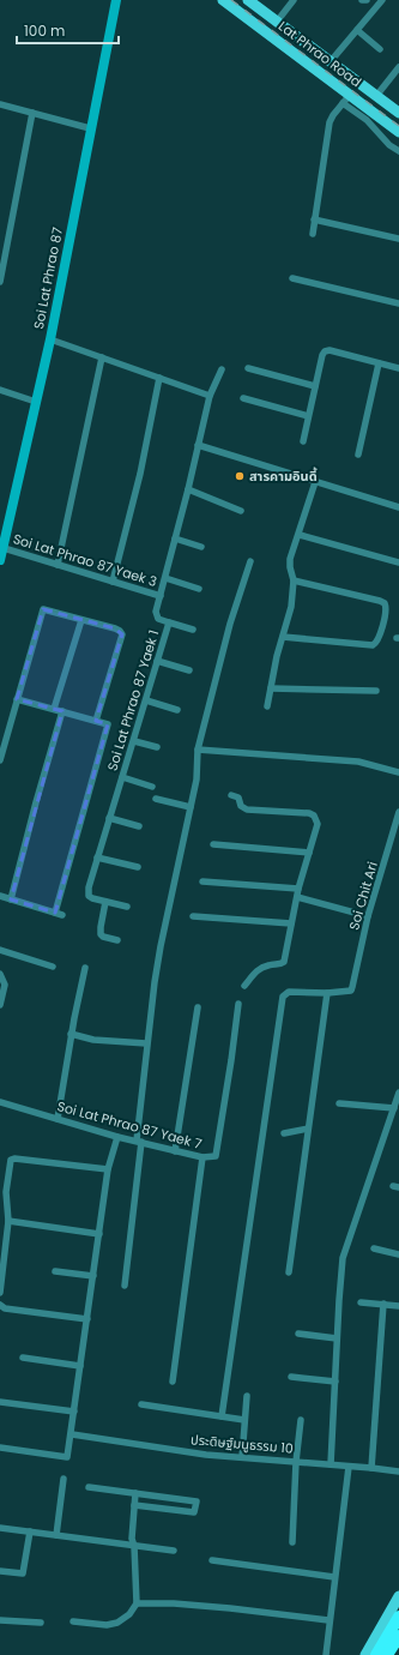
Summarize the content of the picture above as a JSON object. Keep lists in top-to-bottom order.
{
  "streets": {
    "main road": ["Lat Phrao Road"],
    "street": [
      "Soi Lat Phrao 87",
      "Soi Lat Phrao 87 Yaek 3",
      "Soi Lat Phrao 87 Yaek 1",
      "Soi Chit Ari",
      "Soi Lat Phrao 87 Yaek 7",
      "ประดิษฐ์มนูธรรม 10"
    ]
  },
  "crossings": [
    ["Soi Lat Phrao 87", "Soi Lat Phrao 87 Yaek 3"],
    ["Soi Lat Phrao 87 Yaek 3", "Soi Lat Phrao 87 Yaek 1"]
  ],
  "places": ["สารคามอินดี้"],
  "scale_bar": "100 m"
}
